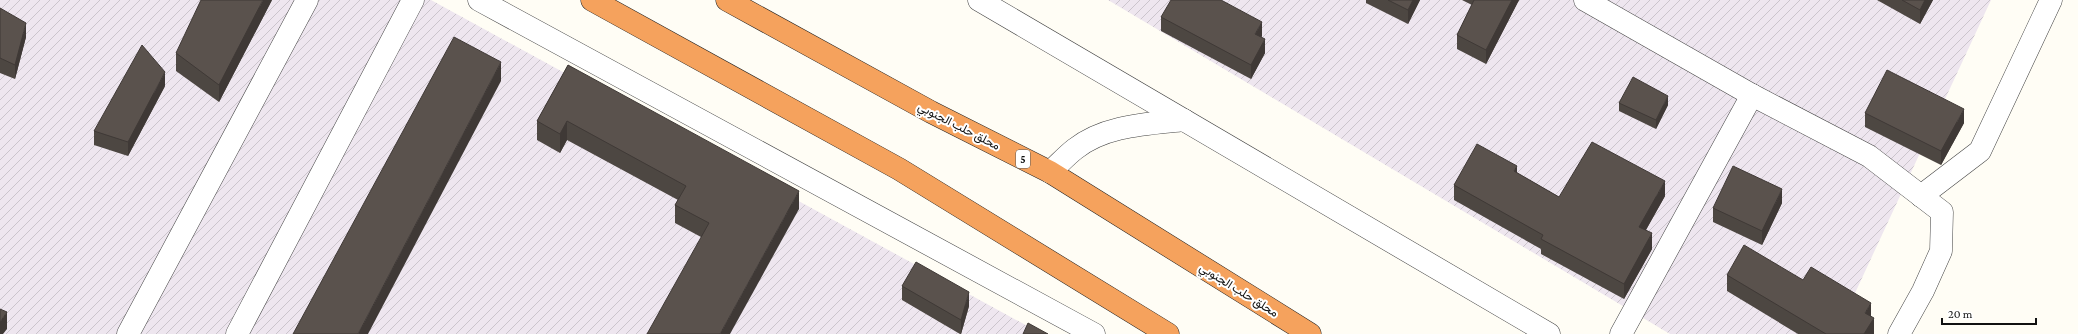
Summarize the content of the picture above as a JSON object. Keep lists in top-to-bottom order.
{
  "streets": {
    "highway": ["محلق حلب الجنوبي", "5"]
  },
  "scale_bar": "20 m"
}
